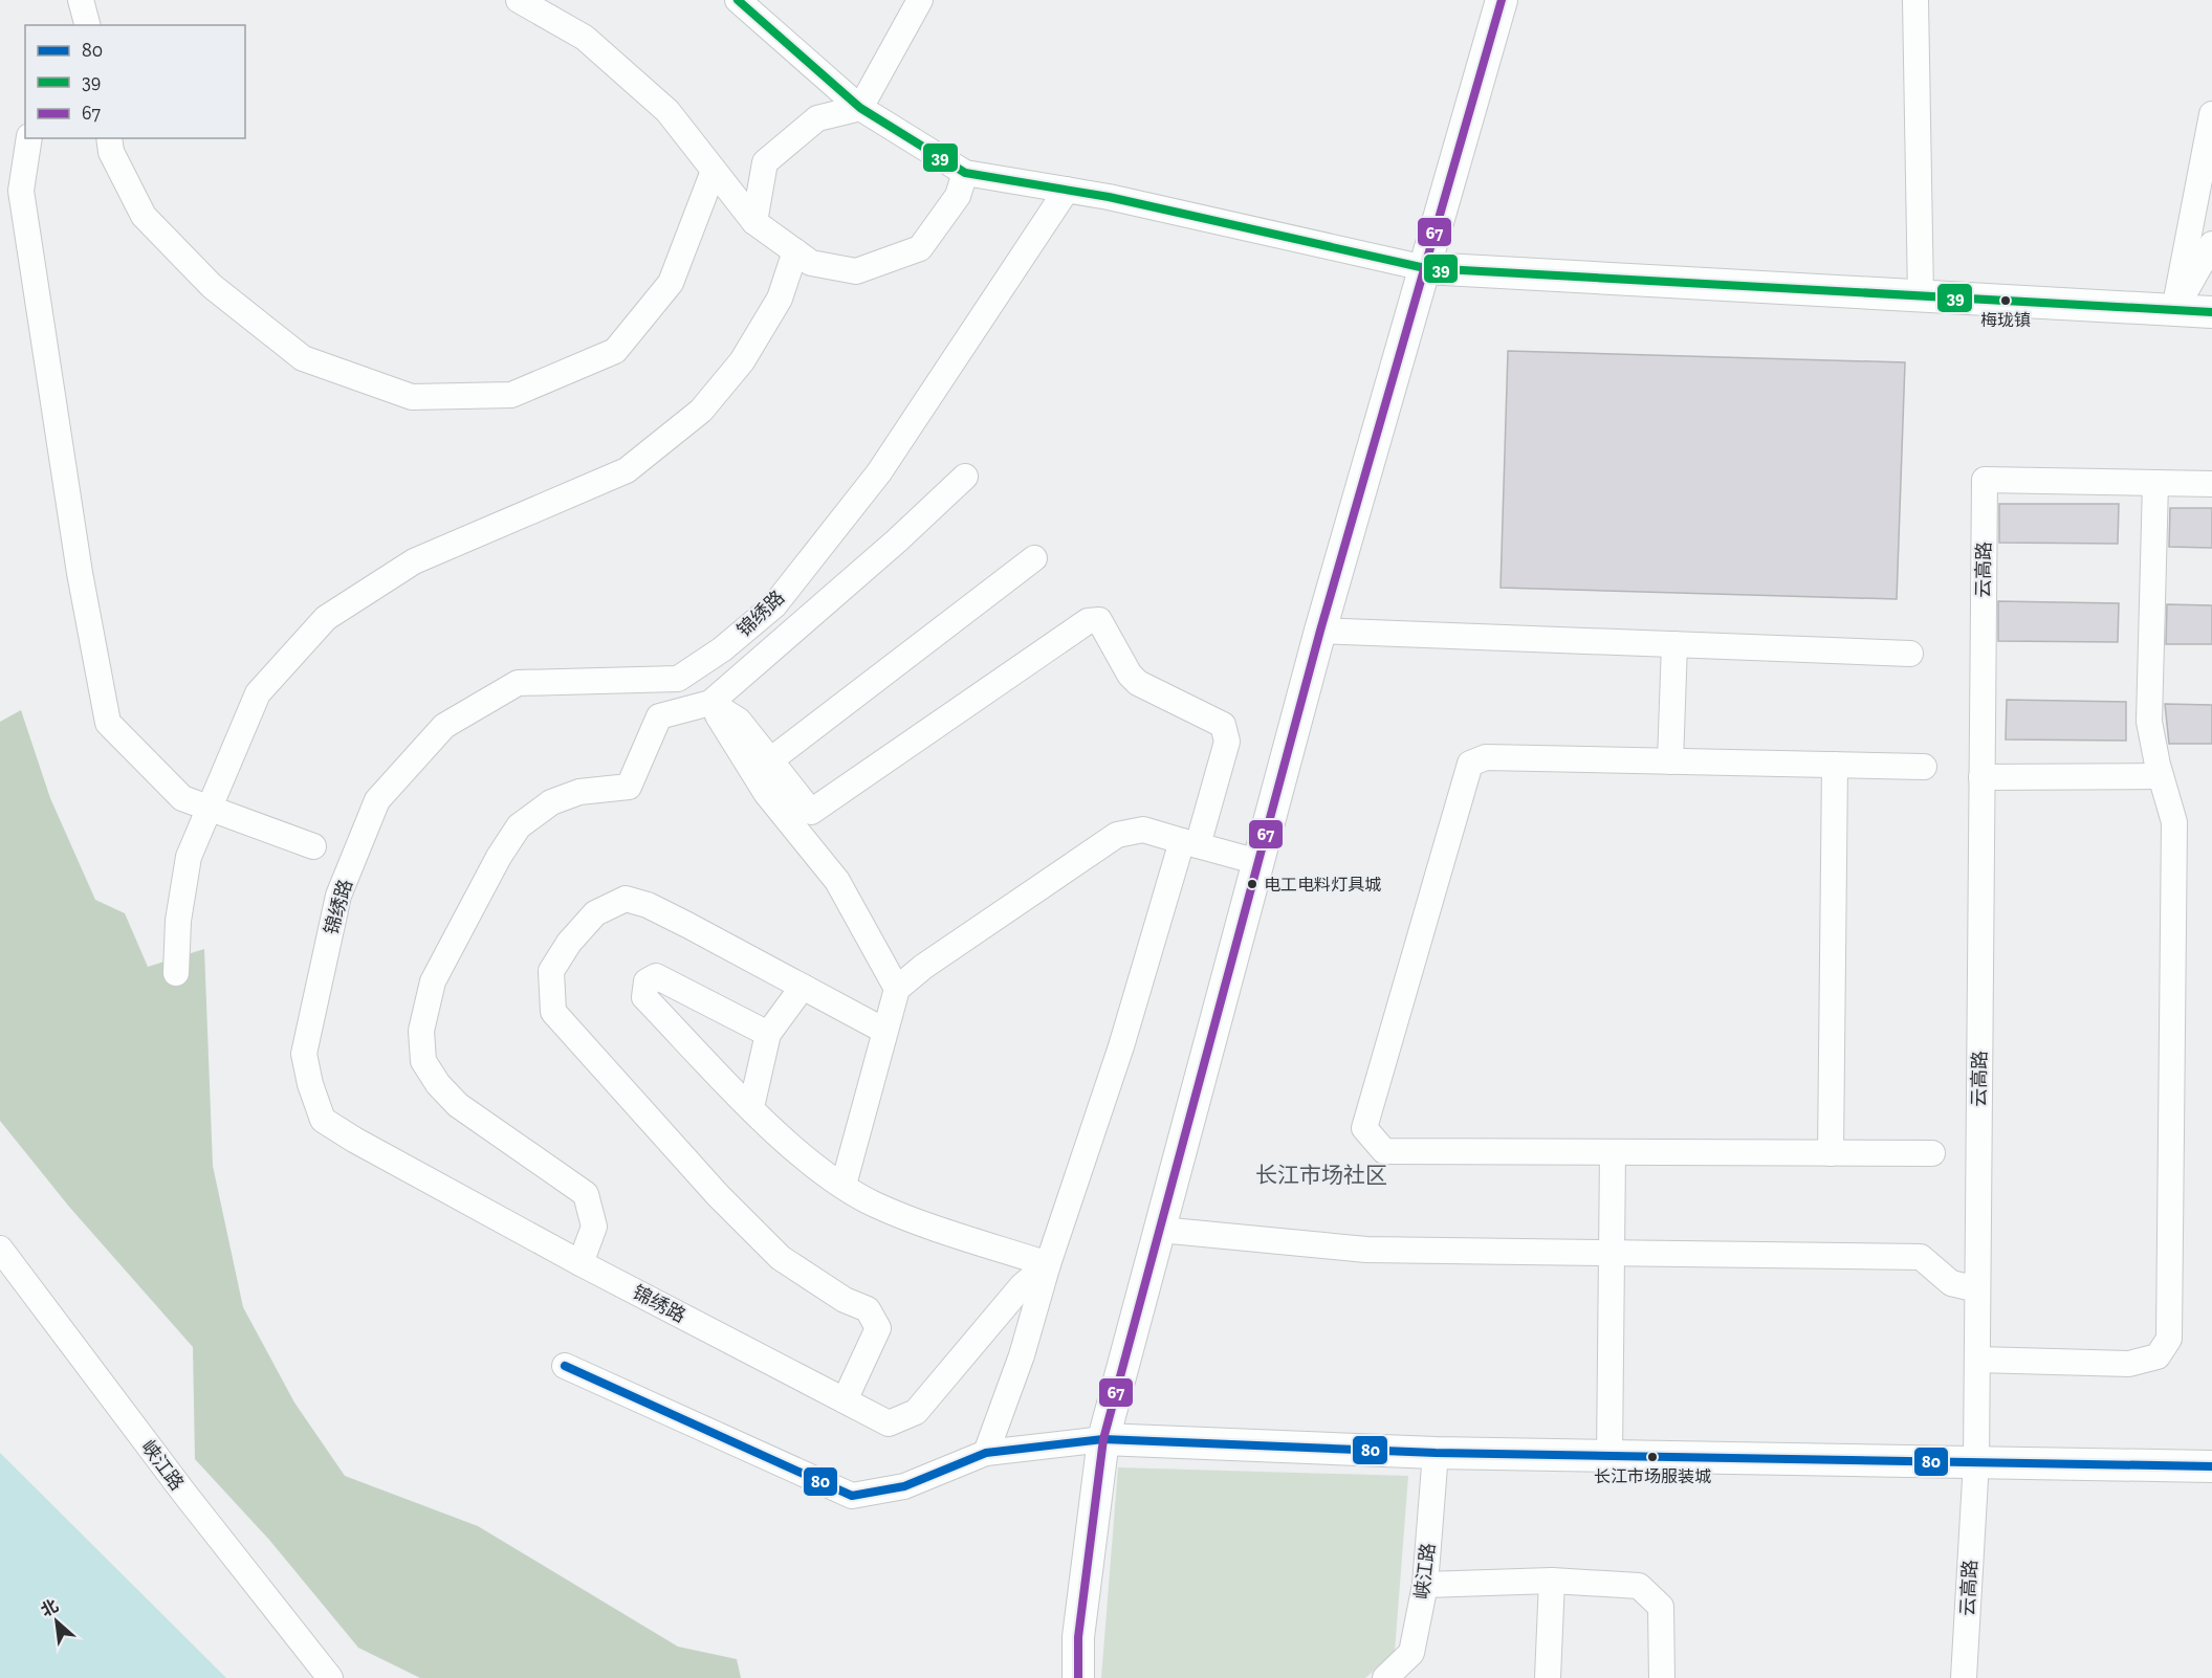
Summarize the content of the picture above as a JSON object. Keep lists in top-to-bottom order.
{
  "streets": {
    "street": ["云高路", "锦绣路", "峡江路"]
  },
  "districts": ["长江市场社区"],
  "places": ["梅珑镇", "电工电料灯具城", "长江市场服装城"],
  "lines": ["transit line 39", "transit line 67", "transit line 80"],
  "legend": ["80", "39", "67"],
  "north": "top left"
}
